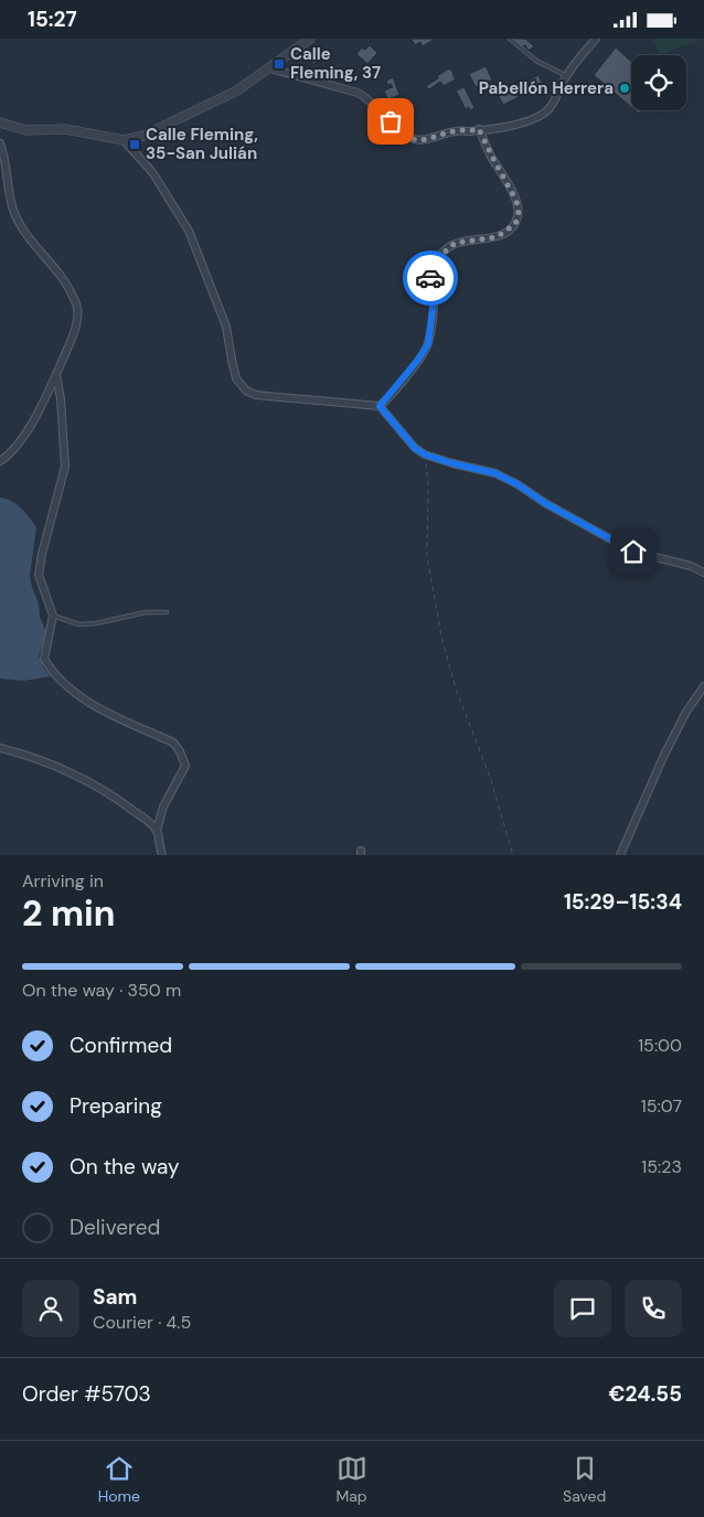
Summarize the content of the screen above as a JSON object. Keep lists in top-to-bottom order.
{
  "places": {
    "transit": ["Calle Fleming, 37", "Calle Fleming, 35-San Julián"],
    "other": ["Pabellón Herrera"]
  },
  "page": {
    "status": "15:27",
    "heading": ["2 min", "Arriving in", "15:29–15:34"],
    "panel": [
      "Sam",
      "Courier · 4.5",
      "Order #5703",
      "€24.55"
    ],
    "bar": "On the way · 350 m",
    "list": [
      ["Confirmed", "15:00"],
      ["Preparing", "15:07"],
      ["On the way", "15:23"],
      "Delivered"
    ],
    "tabs": ["Home", "Map", "Saved"]
  }
}
